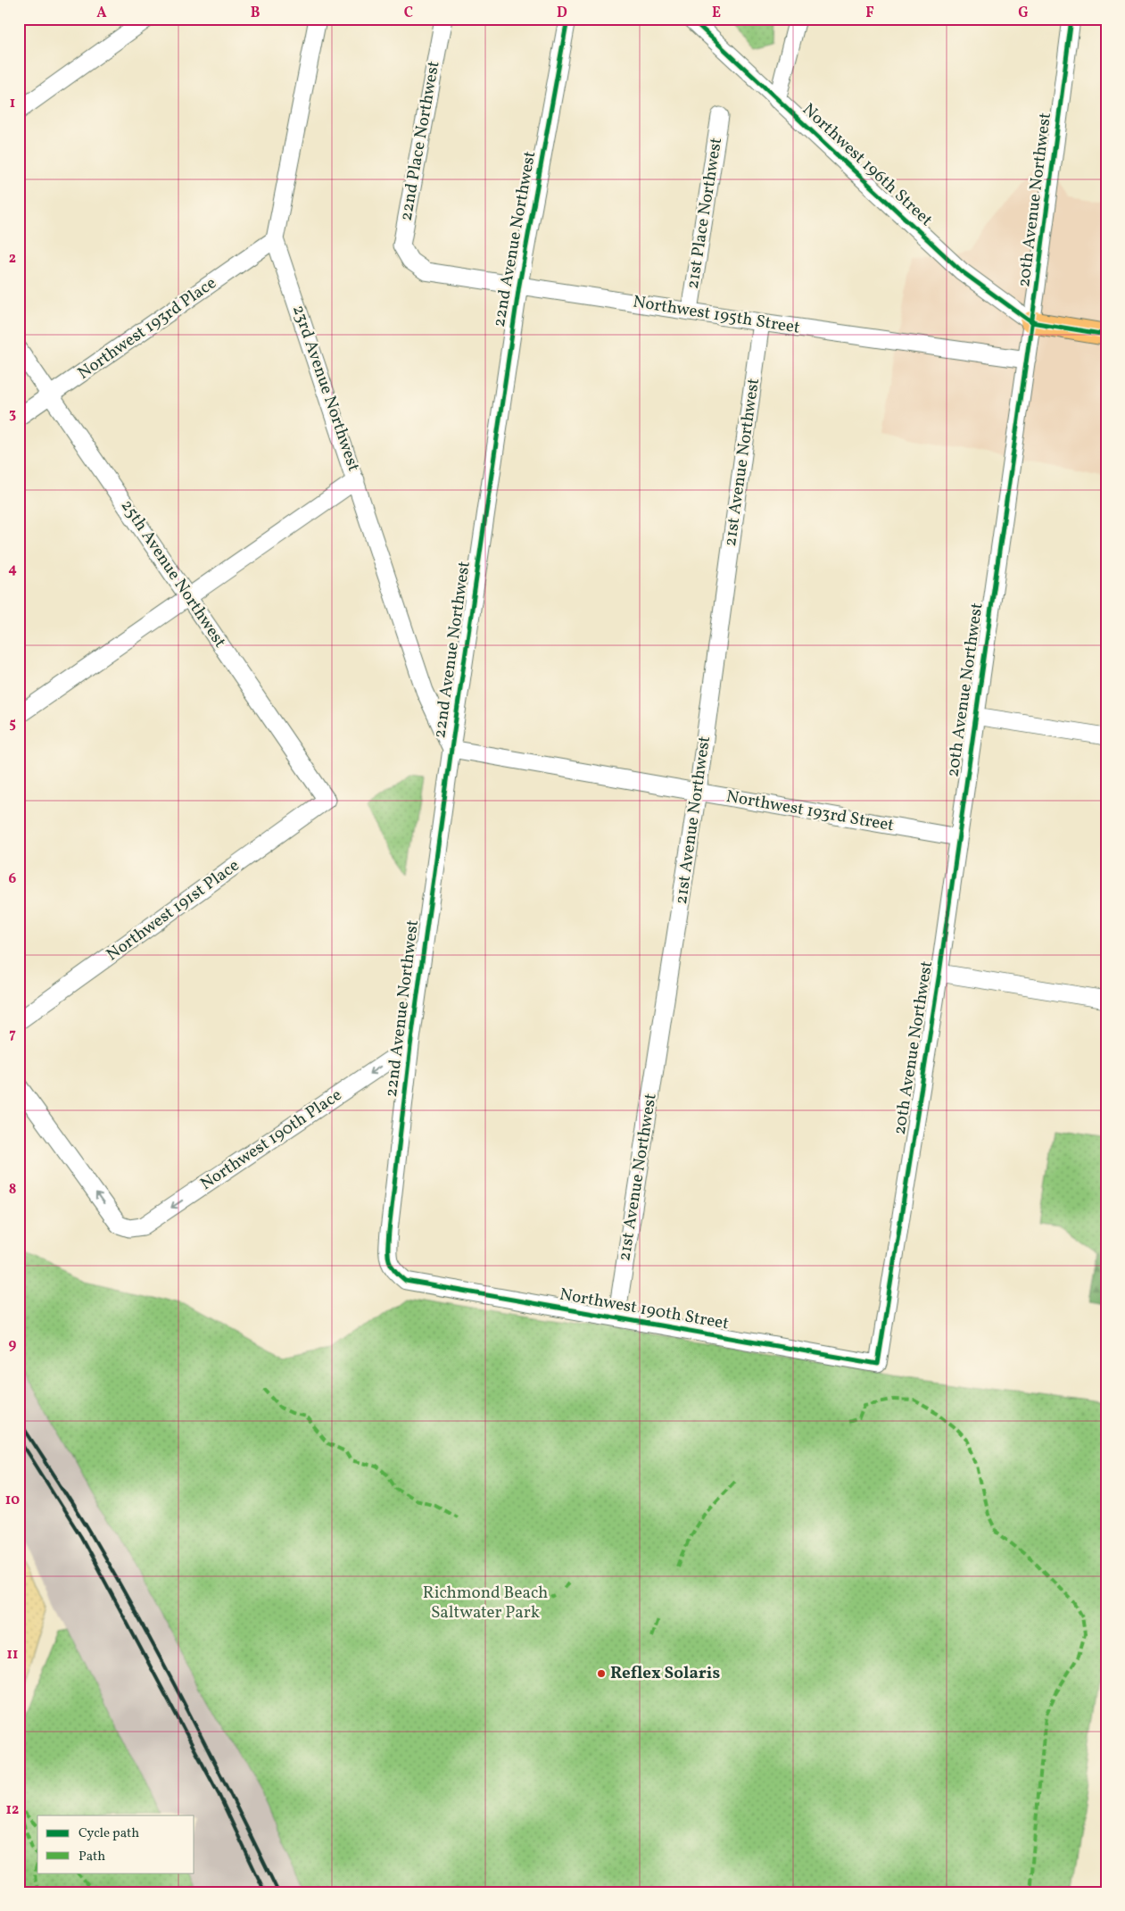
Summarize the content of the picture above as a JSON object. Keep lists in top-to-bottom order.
{
  "streets": {
    "street": [
      "22nd Place Northwest",
      "Northwest 196th Street",
      "20th Avenue Northwest",
      "21st Place Northwest",
      "22nd Avenue Northwest",
      "Northwest 195th Street",
      "Northwest 193rd Place",
      "23rd Avenue Northwest",
      "21st Avenue Northwest",
      "25th Avenue Northwest",
      "Northwest 193rd Street",
      "Northwest 191st Place",
      "Northwest 190th Place",
      "Northwest 190th Street"
    ]
  },
  "crossings": [
    ["22nd Place Northwest", "Northwest 195th Street"],
    ["Northwest 196th Street", "20th Avenue Northwest"],
    ["20th Avenue Northwest", "Northwest 195th Street"],
    ["20th Avenue Northwest", "Northwest 193rd Street"],
    ["20th Avenue Northwest", "Northwest 190th Street"],
    ["21st Place Northwest", "Northwest 195th Street"],
    ["22nd Avenue Northwest", "Northwest 195th Street"],
    ["22nd Avenue Northwest", "23rd Avenue Northwest"],
    ["22nd Avenue Northwest", "Northwest 193rd Street"],
    ["22nd Avenue Northwest", "Northwest 190th Place"],
    ["22nd Avenue Northwest", "Northwest 190th Street"],
    ["Northwest 195th Street", "21st Avenue Northwest"],
    ["Northwest 193rd Place", "23rd Avenue Northwest"],
    ["Northwest 193rd Place", "25th Avenue Northwest"],
    ["23rd Avenue Northwest", "Northwest 193rd Street"],
    ["21st Avenue Northwest", "Northwest 193rd Street"],
    ["21st Avenue Northwest", "Northwest 190th Street"],
    ["25th Avenue Northwest", "Northwest 191st Place"]
  ],
  "parks": ["Richmond Beach Saltwater Park"],
  "places": ["Reflex Solaris"],
  "legend": ["Cycle path", "Path"],
  "grid": {
    "columns": [
      "A",
      "B",
      "C",
      "D",
      "E",
      "F",
      "G"
    ],
    "rows": [
      "1",
      "2",
      "3",
      "4",
      "5",
      "6",
      "7",
      "8",
      "9",
      "10",
      "11",
      "12"
    ]
  }
}
